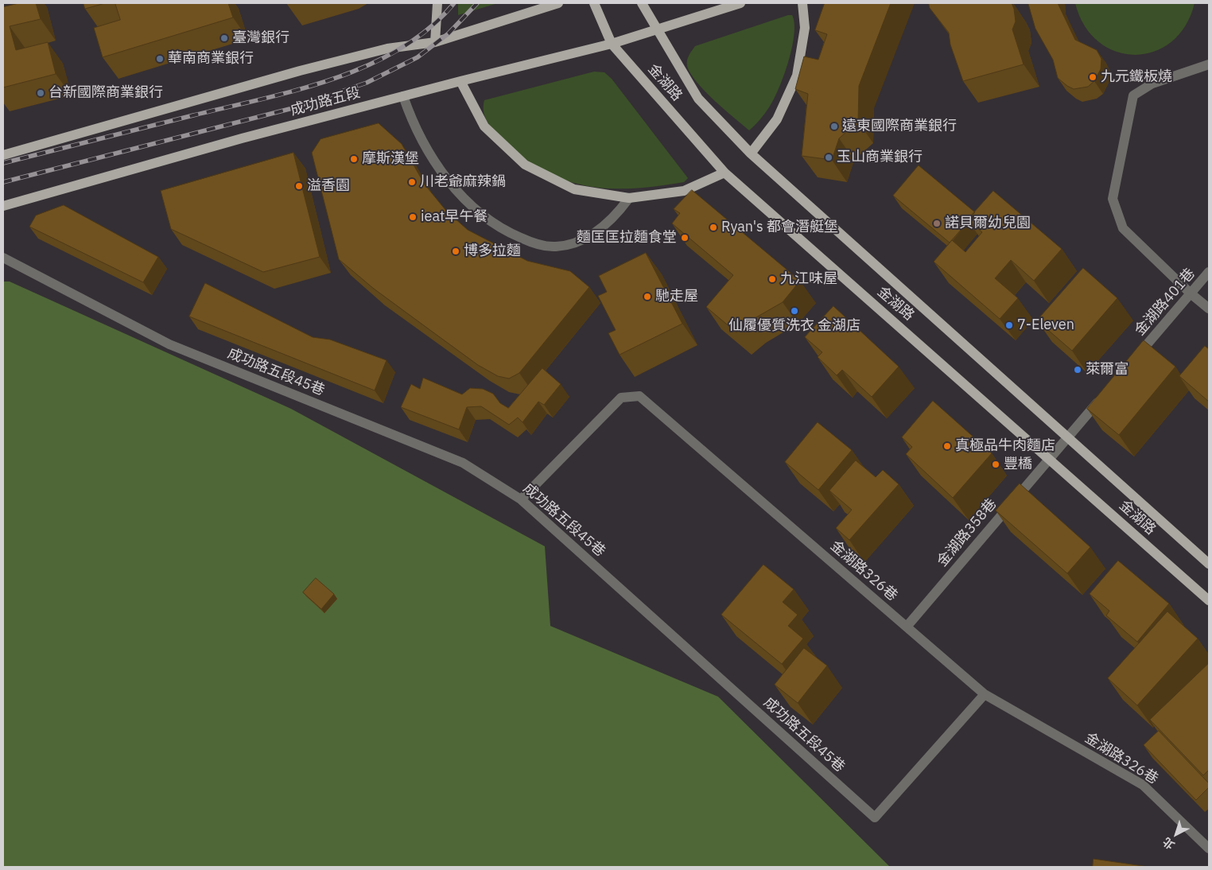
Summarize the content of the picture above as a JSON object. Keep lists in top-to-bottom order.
{
  "streets": {
    "main road": ["金湖路", "成功路五段"],
    "street": [
      "金湖路401巷",
      "成功路五段45巷",
      "金湖路358巷",
      "金湖路326巷"
    ]
  },
  "crossings": [
    ["金湖路", "成功路五段"],
    ["金湖路", "金湖路358巷"],
    ["成功路五段45巷", "金湖路326巷"],
    ["金湖路358巷", "金湖路326巷"]
  ],
  "places": [
    "臺灣銀行",
    "華南商業銀行",
    "九元鐵板燒",
    "台新國際商業銀行",
    "遠東國際商業銀行",
    "玉山商業銀行",
    "摩斯漢堡",
    "川老爺麻辣鍋",
    "溢香園",
    "ieat早午餐",
    "諾貝爾幼兒園",
    "Ryan's 都會潛艇堡",
    "麵匡匡拉麵食堂",
    "博多拉麵",
    "九江味屋",
    "馳走屋",
    "仙履優質洗衣 金湖店",
    "7-Eleven",
    "萊爾富",
    "真極品牛肉麵店",
    "豐橋"
  ],
  "north": "bottom left"
}
